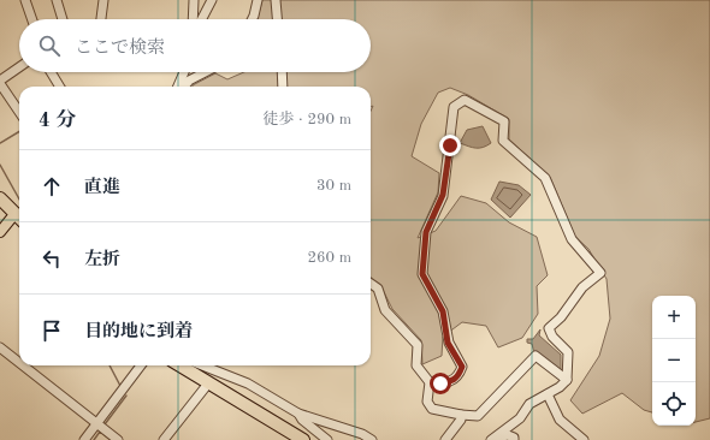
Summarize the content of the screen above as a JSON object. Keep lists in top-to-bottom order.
{
  "page": {
    "search": "ここで検索",
    "heading": ["4 分", "徒歩 · 290 m"],
    "list": [
      ["直進", "30 m"],
      ["左折", "260 m"],
      "目的地に到着"
    ],
    "map_buttons": ["+", "−"]
  }
}
